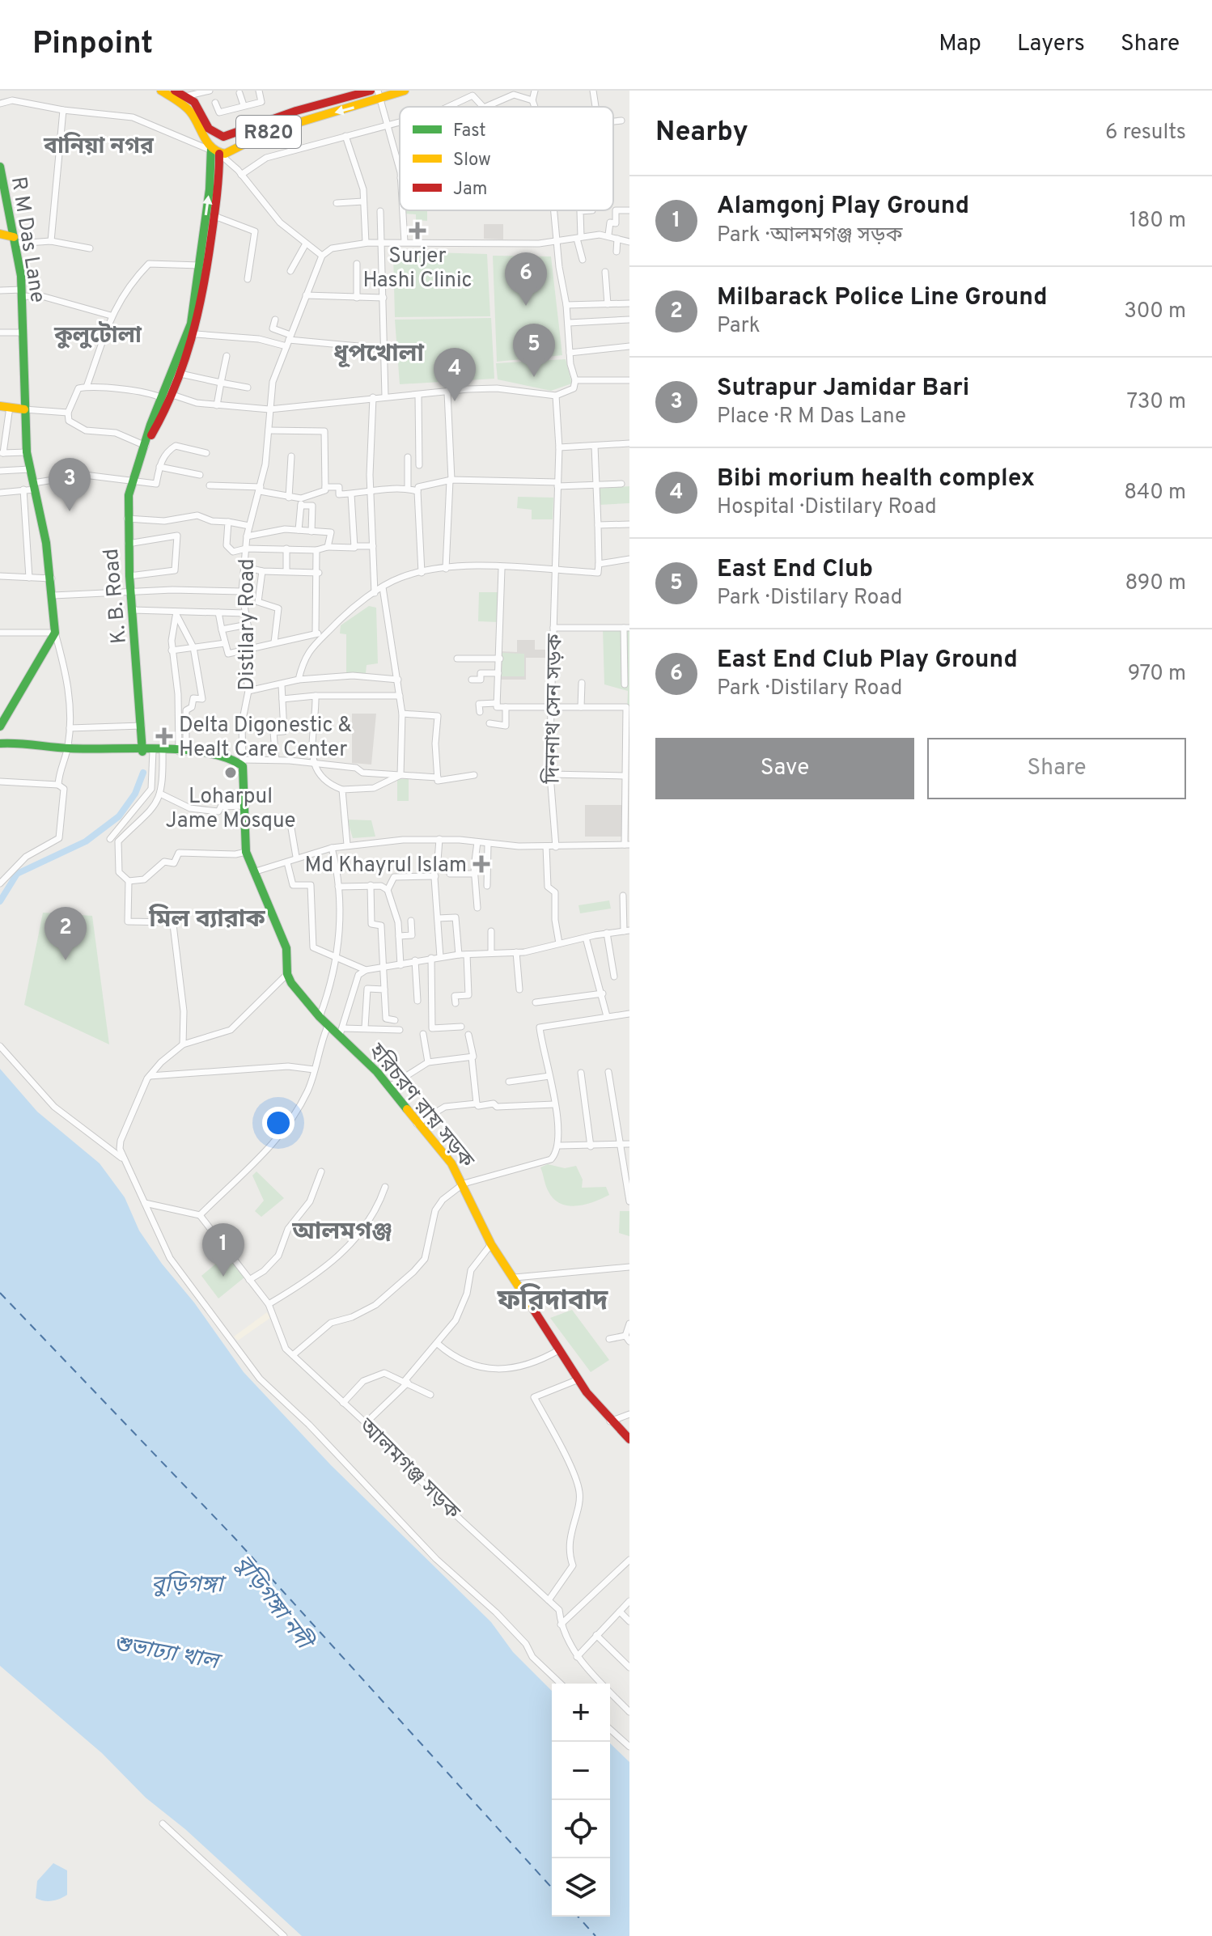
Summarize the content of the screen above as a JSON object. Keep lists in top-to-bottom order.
{
  "streets": {
    "main road": [
      "R820",
      "R M Das Lane",
      "K. B. Road",
      "হরিচরণ রায় সড়ক"
    ],
    "street": ["Distilary Road", "দিননাথ সেন সড়ক", "আলমগঞ্জ সড়ক"]
  },
  "crossings": [
    ["R820", "K. B. Road"]
  ],
  "districts": [
    "বানিয়া নগর",
    "কুলুটোলা",
    "ধূপখোলা",
    "মিল ব্যারাক",
    "আলমগঞ্জ",
    "ফরিদাবাদ"
  ],
  "water": ["বুড়িগঙ্গা", "বুড়িগঙ্গা নদী", "শুভাঢ্যা খাল"],
  "places": {
    "health": ["Surjer Hashi Clinic", "Delta Digonestic & Healt Care Center", "Md Khayrul Islam"],
    "other": ["Loharpul Jame Mosque"]
  },
  "legend": ["Fast", "Slow", "Jam"],
  "page": {
    "header": "Pinpoint",
    "nav": ["Map", "Layers", "Share"],
    "heading": ["Nearby", "6 results"],
    "list": [
      {
        "mark": "1",
        "name": "Alamgonj Play Ground",
        "note": "Park · আলমগঞ্জ সড়ক",
        "value": "180 m"
      },
      {
        "mark": "2",
        "name": "Milbarack Police Line Ground",
        "note": "Park",
        "value": "300 m"
      },
      {
        "mark": "3",
        "name": "Sutrapur Jamidar Bari",
        "note": "Place · R M Das Lane",
        "value": "730 m"
      },
      {
        "mark": "4",
        "name": "Bibi morium health complex",
        "note": "Hospital · Distilary Road",
        "value": "840 m"
      },
      {
        "mark": "5",
        "name": "East End Club",
        "note": "Park · Distilary Road",
        "value": "890 m"
      },
      {
        "mark": "6",
        "name": "East End Club Play Ground",
        "note": "Park · Distilary Road",
        "value": "970 m"
      }
    ],
    "pins": [
      "6",
      "5",
      "4",
      "3",
      "2",
      "1"
    ],
    "buttons": ["Save", "Share"],
    "map_buttons": ["+", "−"]
  }
}
